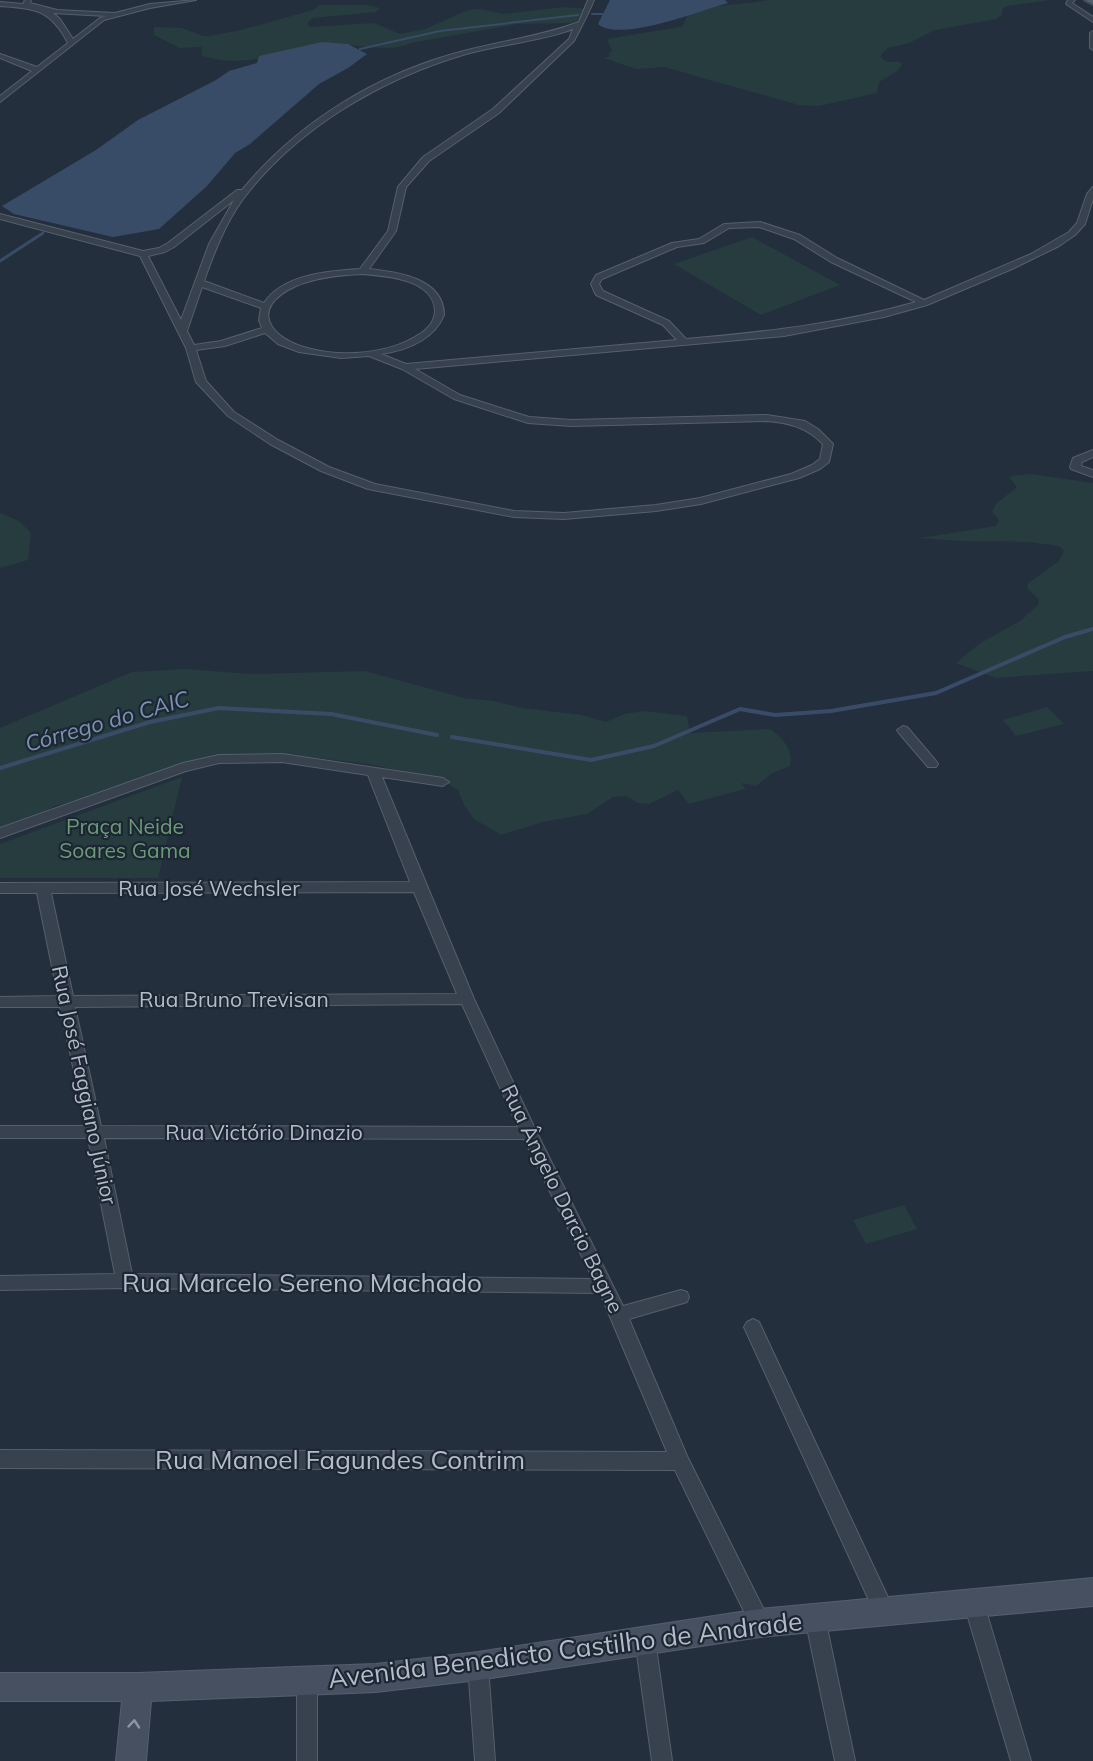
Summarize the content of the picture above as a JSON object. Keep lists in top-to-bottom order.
{
  "streets": {
    "main road": ["Avenida Benedicto Castilho de Andrade"],
    "street": [
      "Rua José Wechsler",
      "Rua Bruno Trevisan",
      "Rua José Faggiano Júnior",
      "Rua Victório Dinazio",
      "Rua Ângelo Darcio Bagne",
      "Rua Marcelo Sereno Machado",
      "Rua Manoel Fagundes Contrim"
    ]
  },
  "crossings": [
    ["Rua José Wechsler", "Rua José Faggiano Júnior"],
    ["Rua José Wechsler", "Rua Ângelo Darcio Bagne"],
    ["Rua Bruno Trevisan", "Rua José Faggiano Júnior"],
    ["Rua Bruno Trevisan", "Rua Ângelo Darcio Bagne"],
    ["Rua José Faggiano Júnior", "Rua Victório Dinazio"],
    ["Rua José Faggiano Júnior", "Rua Marcelo Sereno Machado"],
    ["Rua Victório Dinazio", "Rua Ângelo Darcio Bagne"],
    ["Rua Ângelo Darcio Bagne", "Rua Marcelo Sereno Machado"],
    ["Rua Ângelo Darcio Bagne", "Rua Manoel Fagundes Contrim"],
    ["Rua Ângelo Darcio Bagne", "Avenida Benedicto Castilho de Andrade"]
  ],
  "water": ["Córrego do CAIC"],
  "parks": ["Praça Neide Soares Gama"]
}
